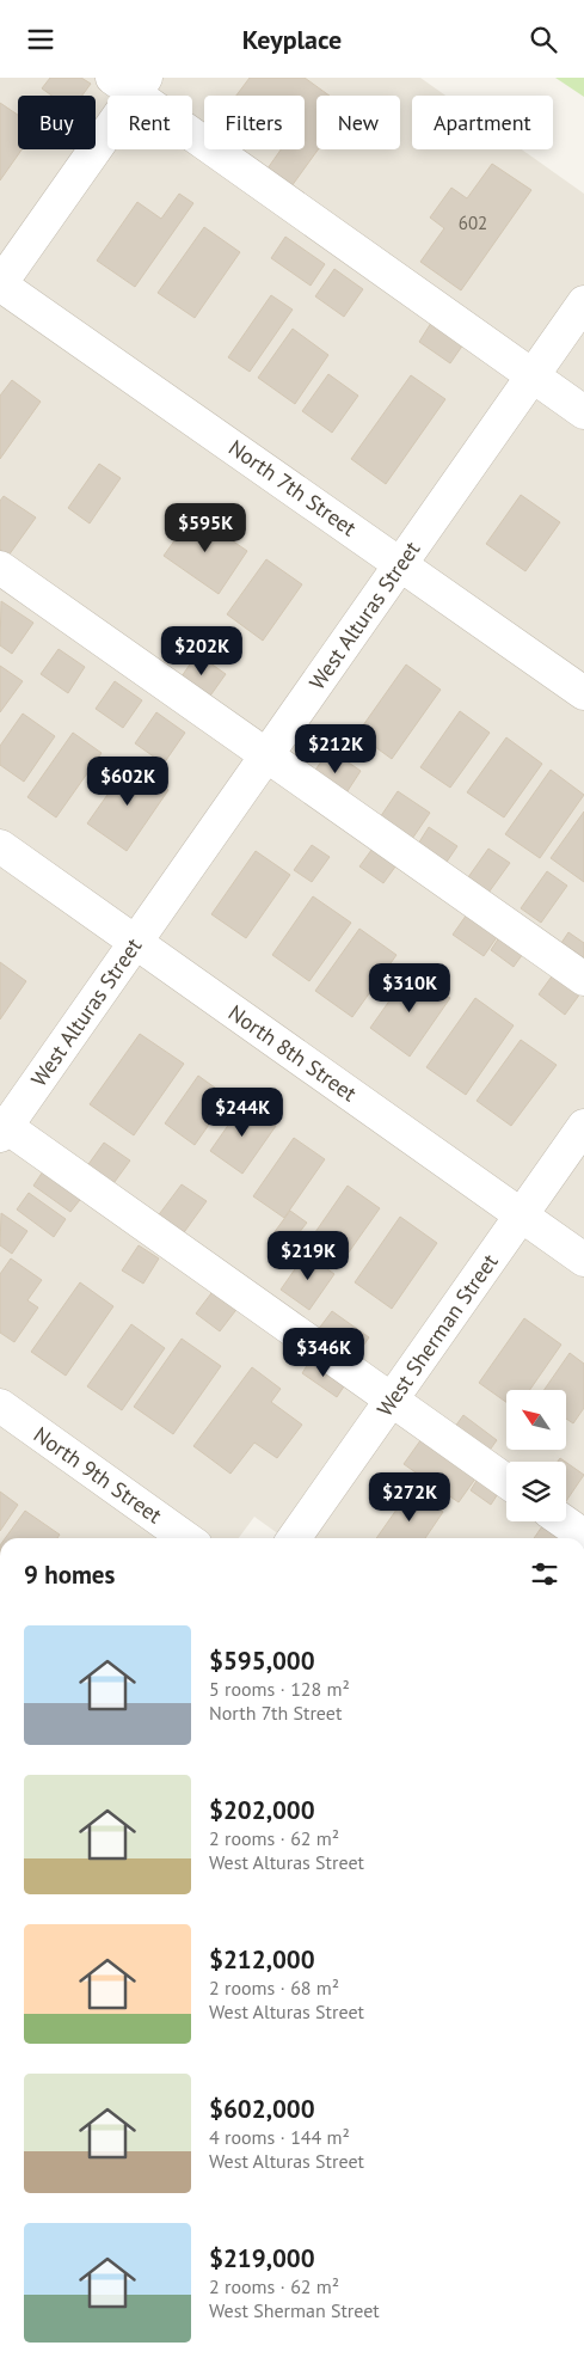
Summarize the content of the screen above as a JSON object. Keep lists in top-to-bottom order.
{
  "streets": {
    "street": [
      "North 7th Street",
      "West Alturas Street",
      "North 8th Street",
      "West Sherman Street",
      "North 9th Street"
    ]
  },
  "crossings": [
    ["North 7th Street", "West Alturas Street"],
    ["West Alturas Street", "North 8th Street"],
    ["North 8th Street", "West Sherman Street"]
  ],
  "house_numbers": ["602"],
  "north": "top left",
  "page": {
    "header": "Keyplace",
    "chip": [
      "Buy",
      "Rent",
      "Filters",
      "New",
      "Apartment"
    ],
    "price": [
      "$595K",
      "$202K",
      "$212K",
      "$602K",
      "$310K",
      "$244K",
      "$219K",
      "$346K",
      "$272K"
    ],
    "heading": "9 homes",
    "list": [
      {
        "name": "$595,000",
        "note": "5 rooms · 128 m² · North 7th Street"
      },
      {
        "name": "$202,000",
        "note": "2 rooms · 62 m² · West Alturas Street"
      },
      {
        "name": "$212,000",
        "note": "2 rooms · 68 m² · West Alturas Street"
      },
      {
        "name": "$602,000",
        "note": "4 rooms · 144 m² · West Alturas Street"
      },
      {
        "name": "$219,000",
        "note": "2 rooms · 62 m² · West Sherman Street"
      }
    ]
  }
}
